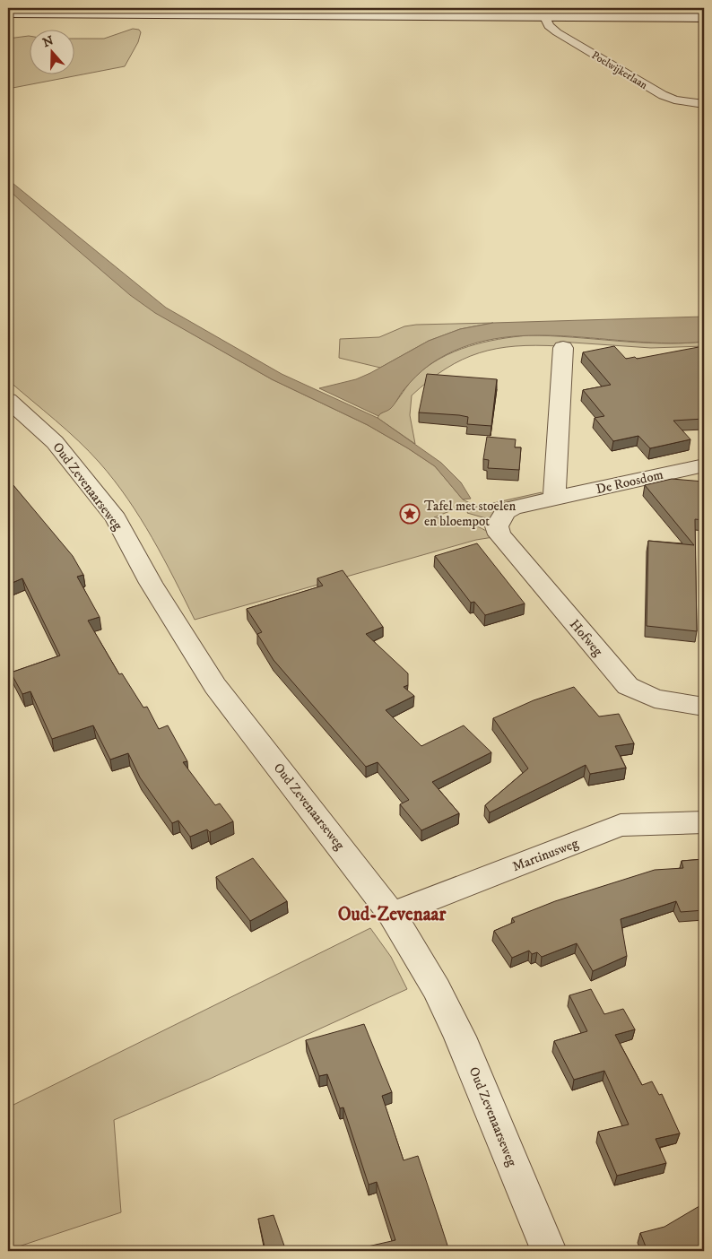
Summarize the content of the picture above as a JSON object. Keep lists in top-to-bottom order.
{
  "streets": {
    "street": [
      "De Roosdom",
      "Oud Zevenaarseweg",
      "Hofweg",
      "Martinusweg"
    ],
    "lane": ["Poelwijkerlaan"]
  },
  "crossings": [
    ["De Roosdom", "Hofweg"],
    ["Oud Zevenaarseweg", "Martinusweg"]
  ],
  "districts": ["Oud-Zevenaar"],
  "places": {
    "place": ["Tafel met stoelen en bloempot"]
  },
  "north": "top"
}
